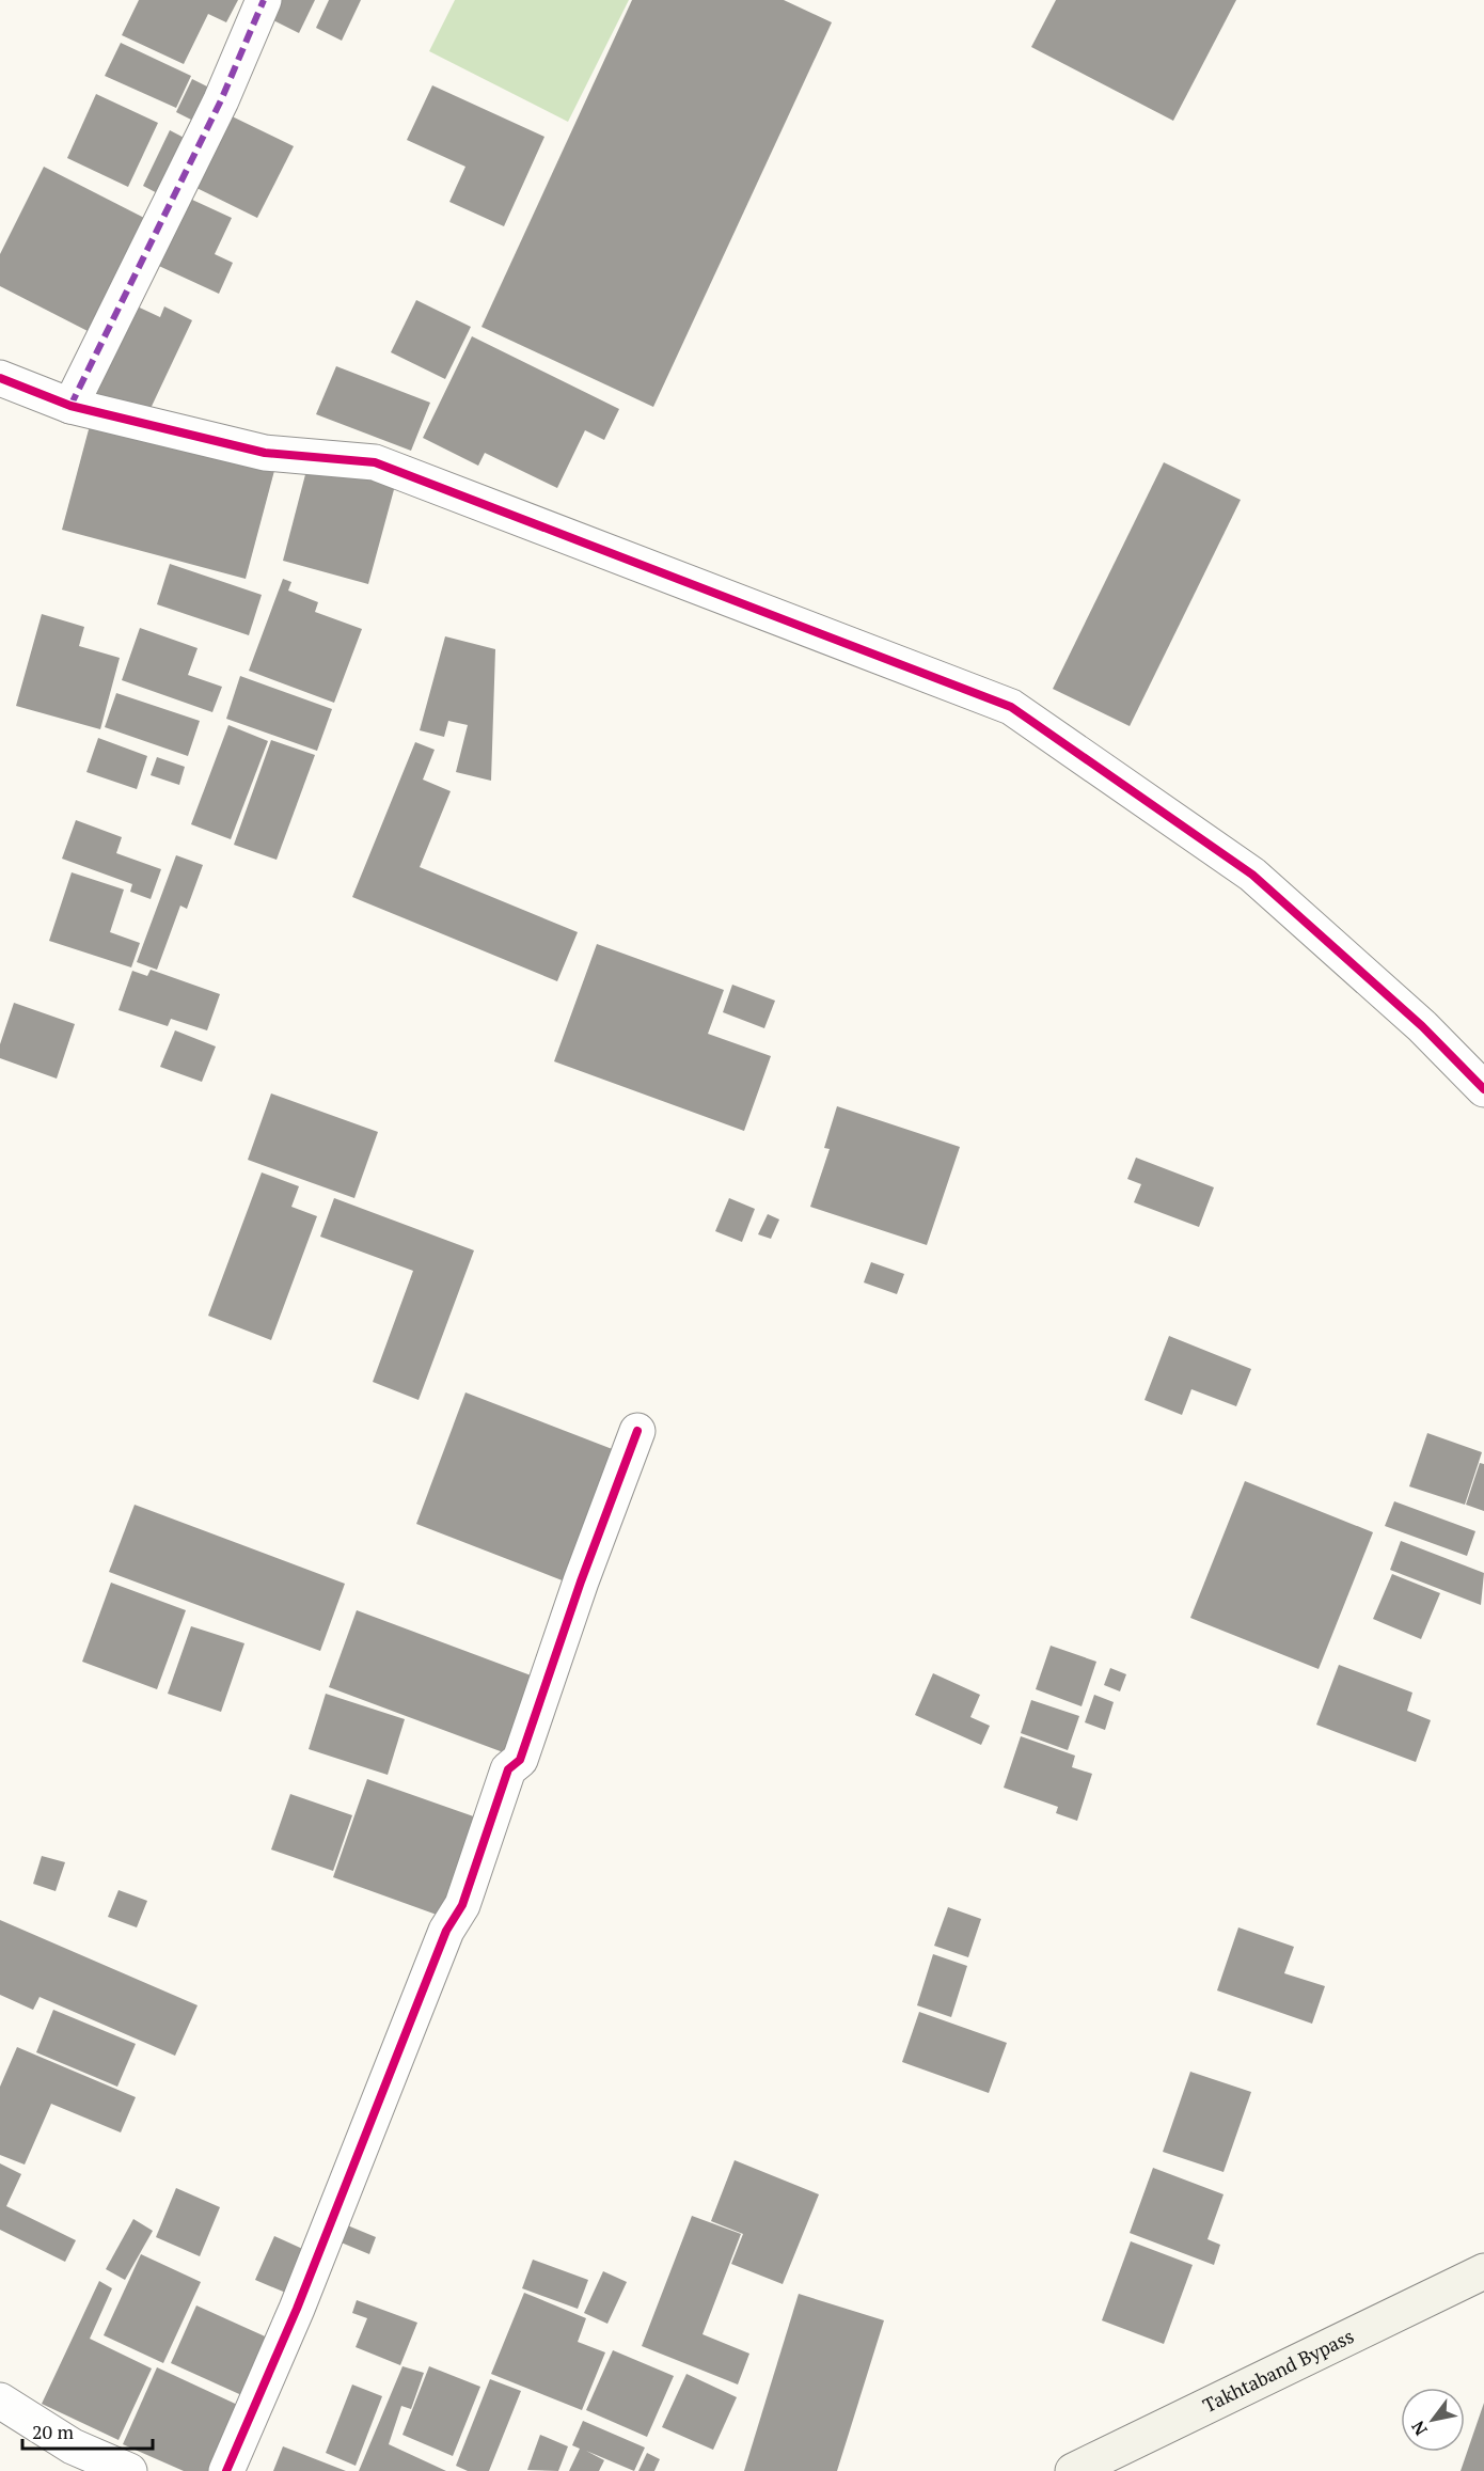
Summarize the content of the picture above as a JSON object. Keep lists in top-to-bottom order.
{
  "streets": {
    "main road": ["Takhtaband Bypass"]
  },
  "scale_bar": "20 m",
  "north": "bottom left"
}
